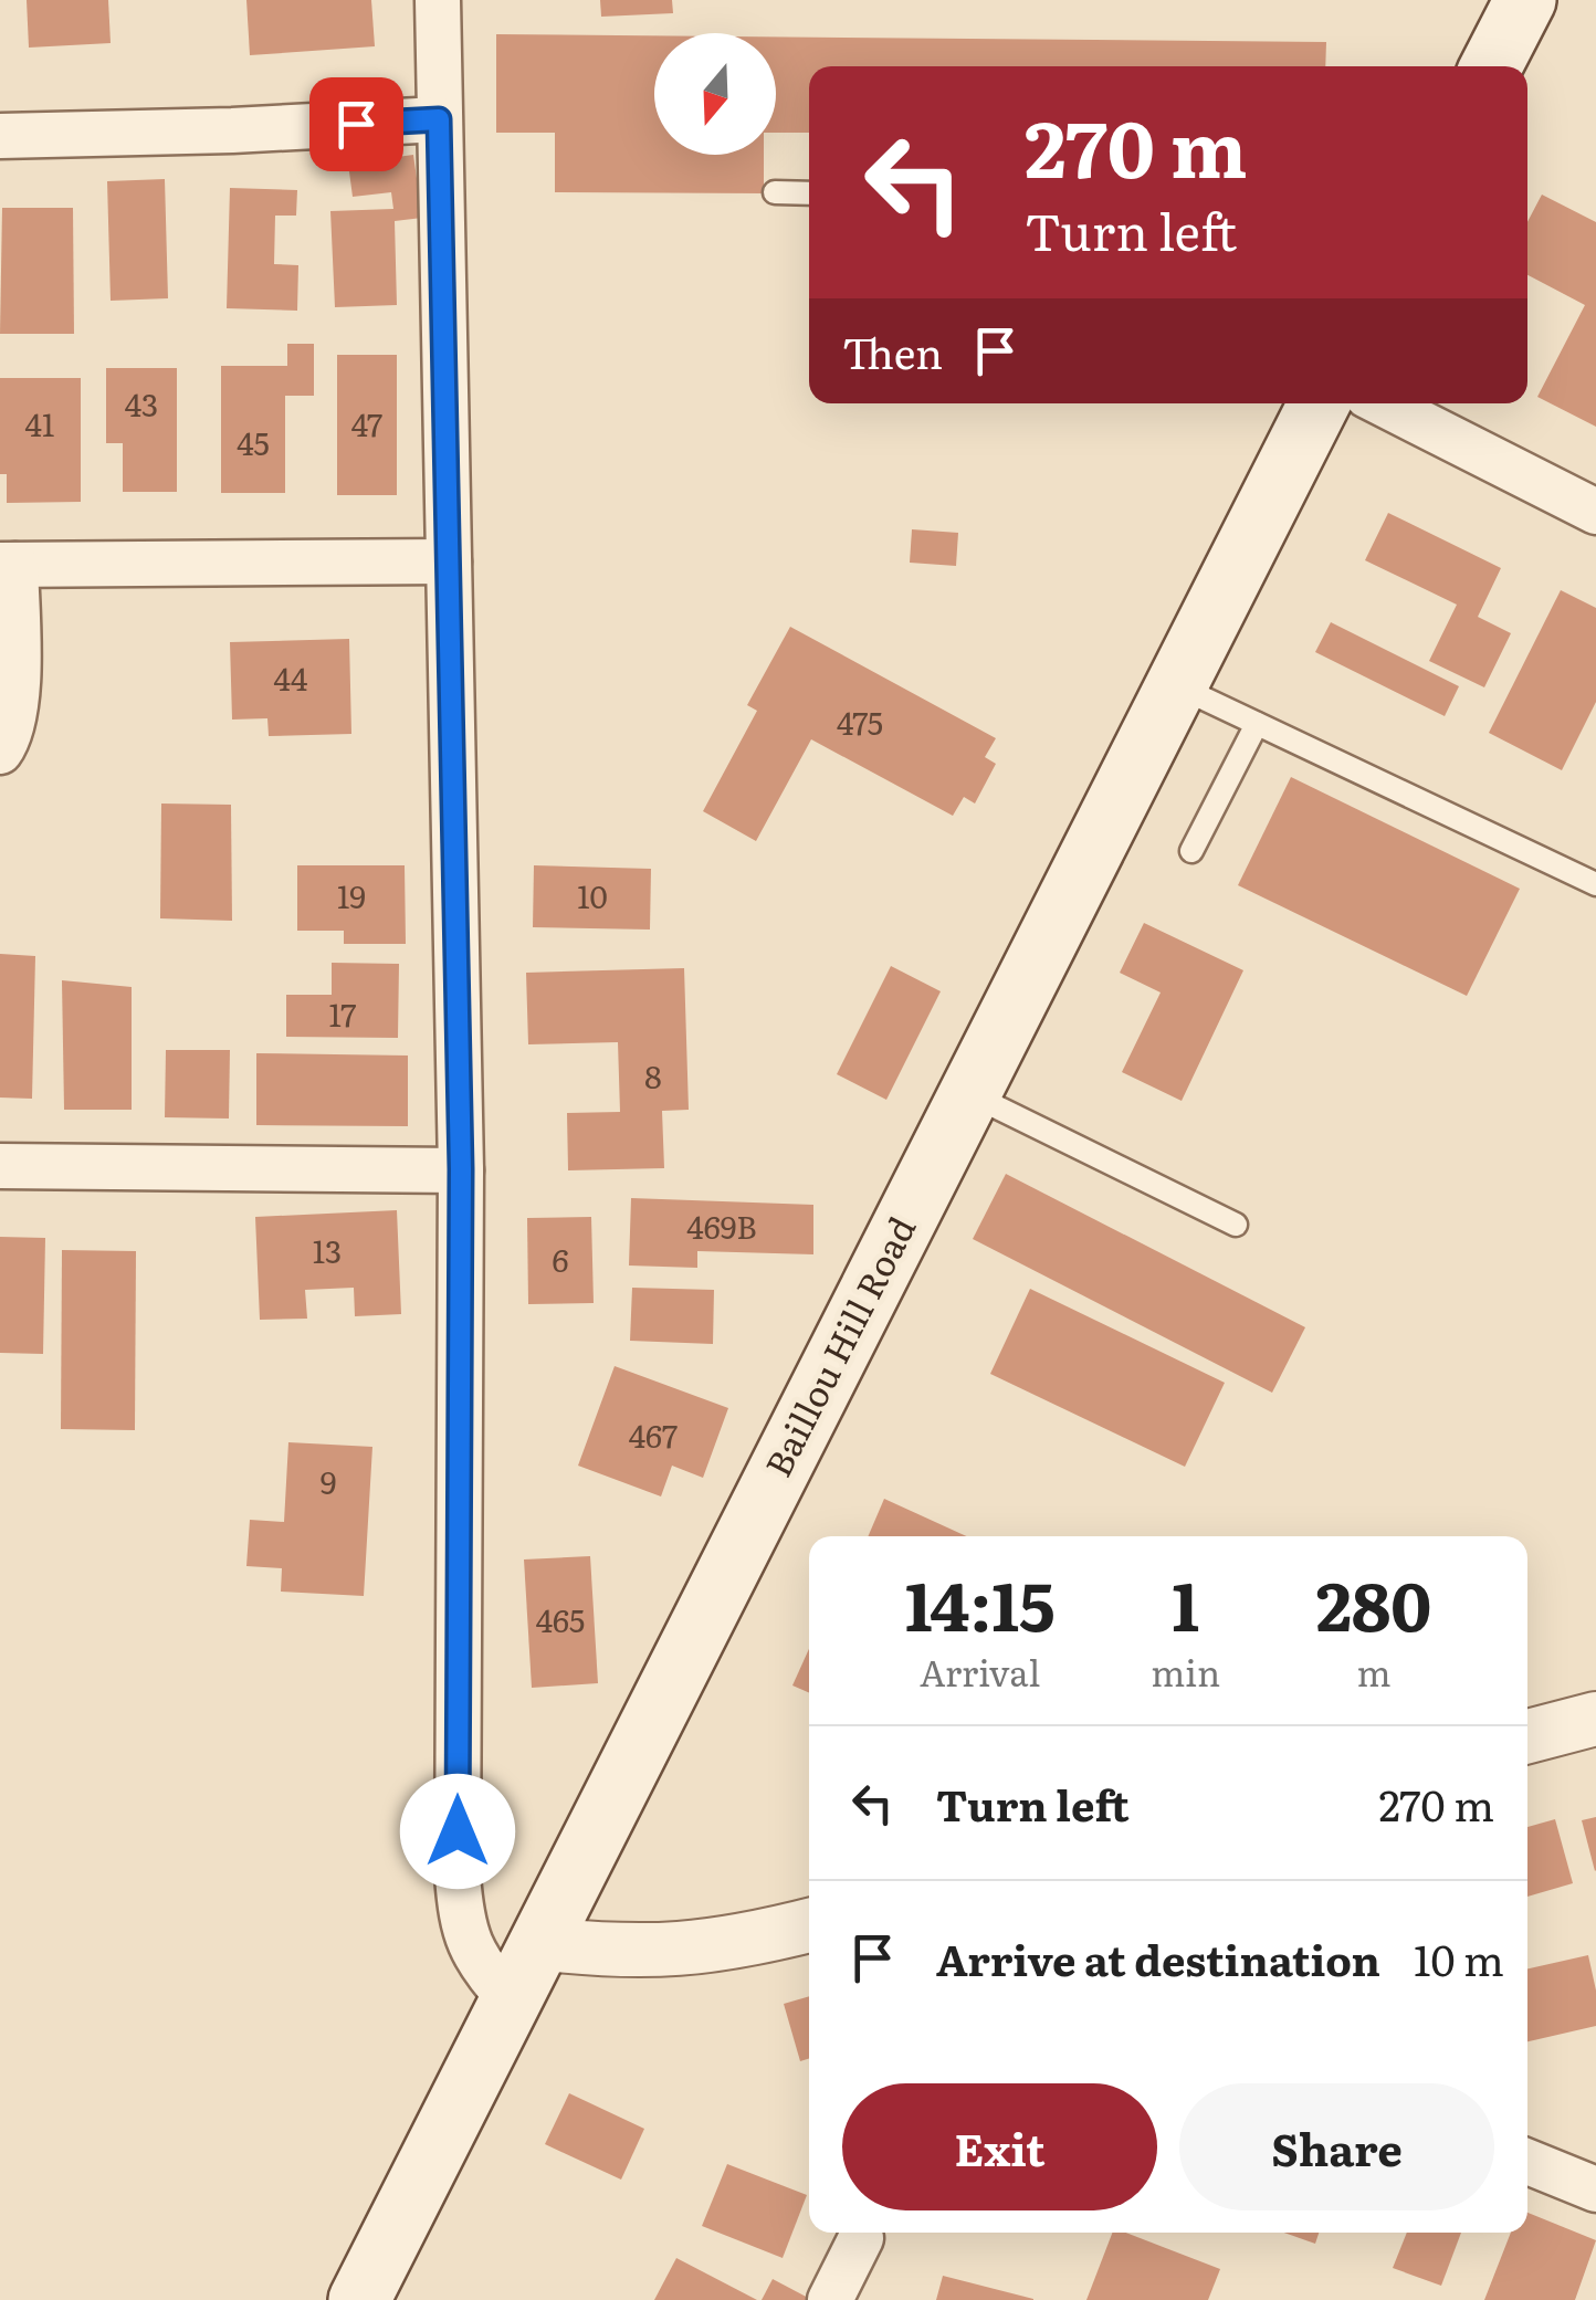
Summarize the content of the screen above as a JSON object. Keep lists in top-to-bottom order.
{
  "streets": {
    "main road": ["Baillou Hill Road"]
  },
  "house_numbers": [
    "43",
    "41",
    "47",
    "45",
    "44",
    "475",
    "19",
    "10",
    "17",
    "8",
    "469B",
    "13",
    "6",
    "467",
    "9",
    "465"
  ],
  "north": "bottom",
  "page": {
    "turn": ["270 m", "Turn left"],
    "then": "Then",
    "eta": [
      "14:15",
      "Arrival",
      "1",
      "min",
      "280",
      "m"
    ],
    "list": [
      {
        "name": "Turn left",
        "value": "270 m"
      },
      {
        "name": "Arrive at destination",
        "value": "10 m"
      }
    ],
    "buttons": ["Exit", "Share"]
  }
}
